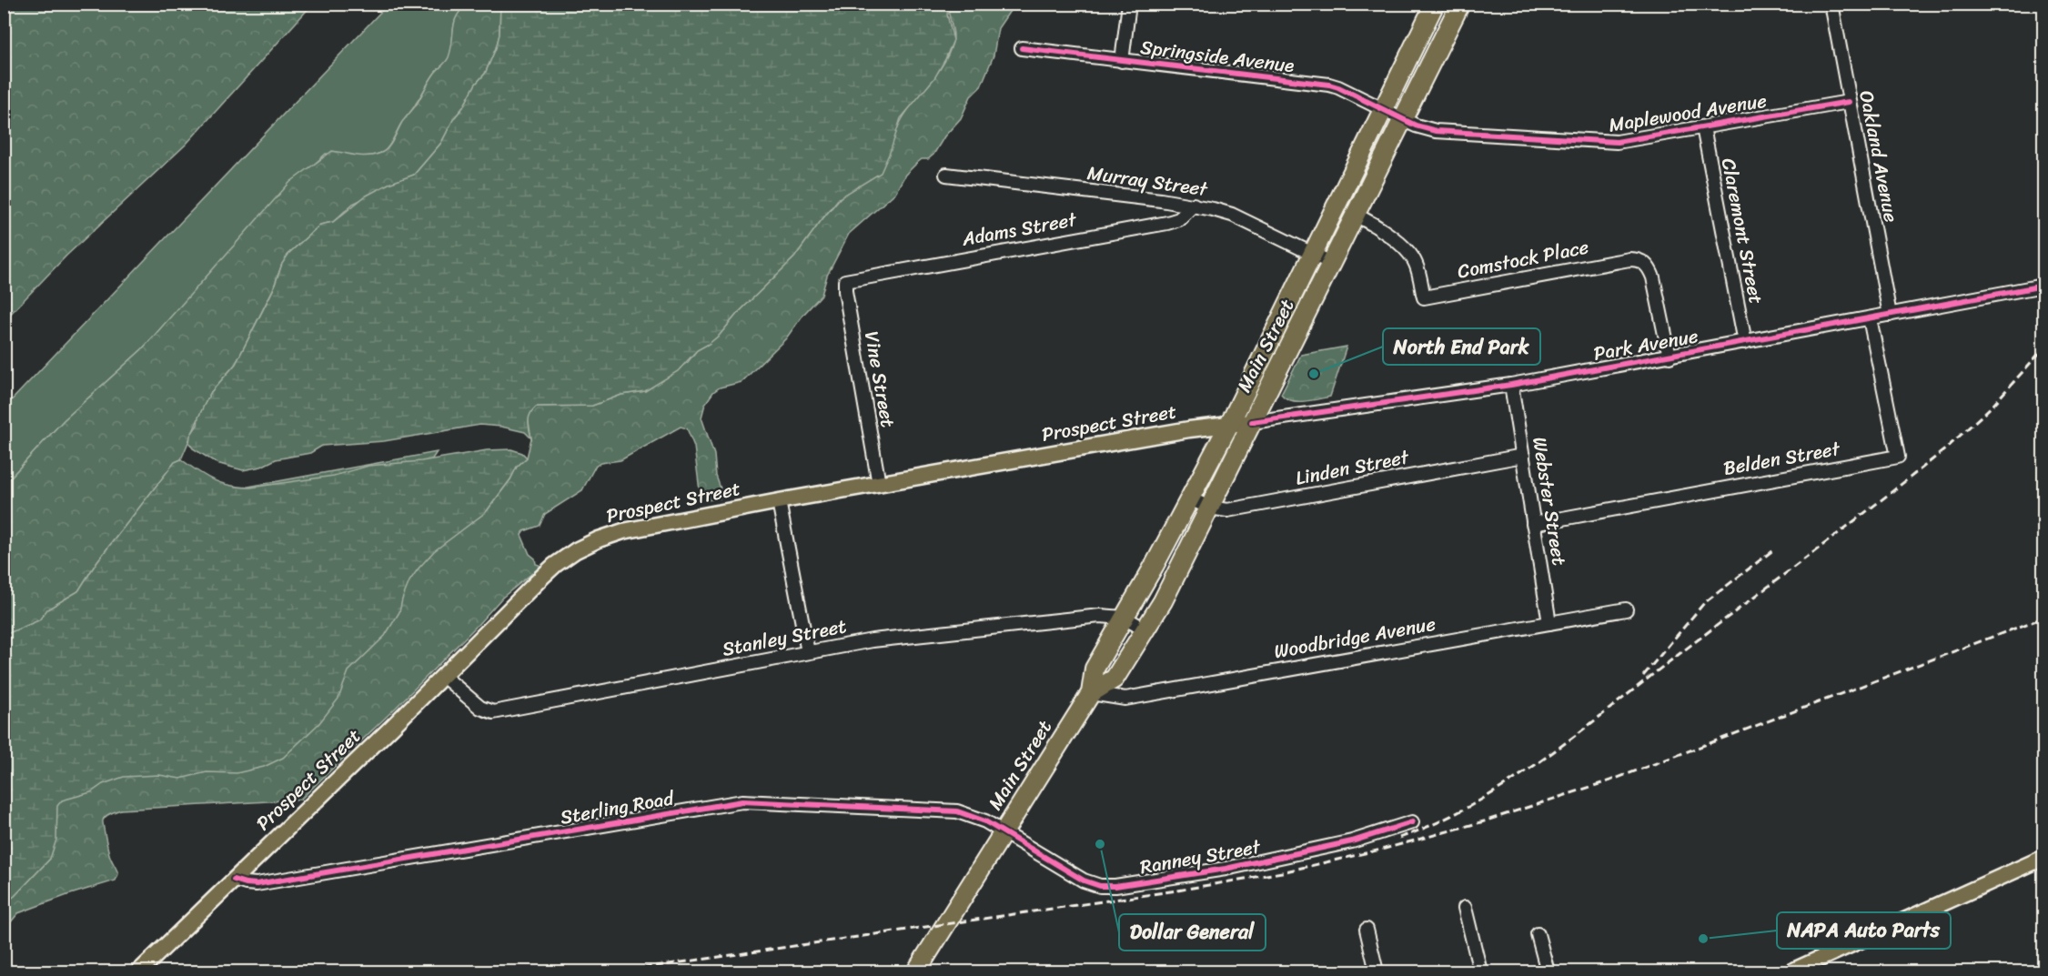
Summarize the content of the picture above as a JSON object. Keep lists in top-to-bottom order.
{
  "streets": {
    "highway": ["Main Street"],
    "main road": ["Prospect Street"],
    "street": [
      "Springside Avenue",
      "Maplewood Avenue",
      "Oakland Avenue",
      "Murray Street",
      "Adams Street",
      "Claremont Street",
      "Comstock Place",
      "Park Avenue",
      "Vine Street",
      "Belden Street",
      "Linden Street",
      "Webster Street",
      "Stanley Street",
      "Woodbridge Avenue",
      "Sterling Road",
      "Ranney Street"
    ]
  },
  "crossings": [
    ["Springside Avenue", "Maplewood Avenue"],
    ["Springside Avenue", "Main Street"],
    ["Maplewood Avenue", "Oakland Avenue"],
    ["Maplewood Avenue", "Claremont Street"],
    ["Maplewood Avenue", "Main Street"],
    ["Oakland Avenue", "Park Avenue"],
    ["Murray Street", "Adams Street"],
    ["Murray Street", "Main Street"],
    ["Adams Street", "Vine Street"],
    ["Claremont Street", "Park Avenue"],
    ["Comstock Place", "Park Avenue"],
    ["Comstock Place", "Main Street"],
    ["Park Avenue", "Main Street"],
    ["Park Avenue", "Prospect Street"],
    ["Park Avenue", "Belden Street"],
    ["Park Avenue", "Webster Street"],
    ["Main Street", "Prospect Street"],
    ["Main Street", "Linden Street"],
    ["Main Street", "Stanley Street"],
    ["Main Street", "Woodbridge Avenue"],
    ["Main Street", "Sterling Road"],
    ["Main Street", "Ranney Street"],
    ["Vine Street", "Prospect Street"],
    ["Prospect Street", "Stanley Street"],
    ["Prospect Street", "Sterling Road"],
    ["Belden Street", "Webster Street"],
    ["Linden Street", "Webster Street"],
    ["Webster Street", "Woodbridge Avenue"],
    ["Sterling Road", "Ranney Street"]
  ],
  "places": ["North End Park", "Dollar General", "NAPA Auto Parts"]
}
